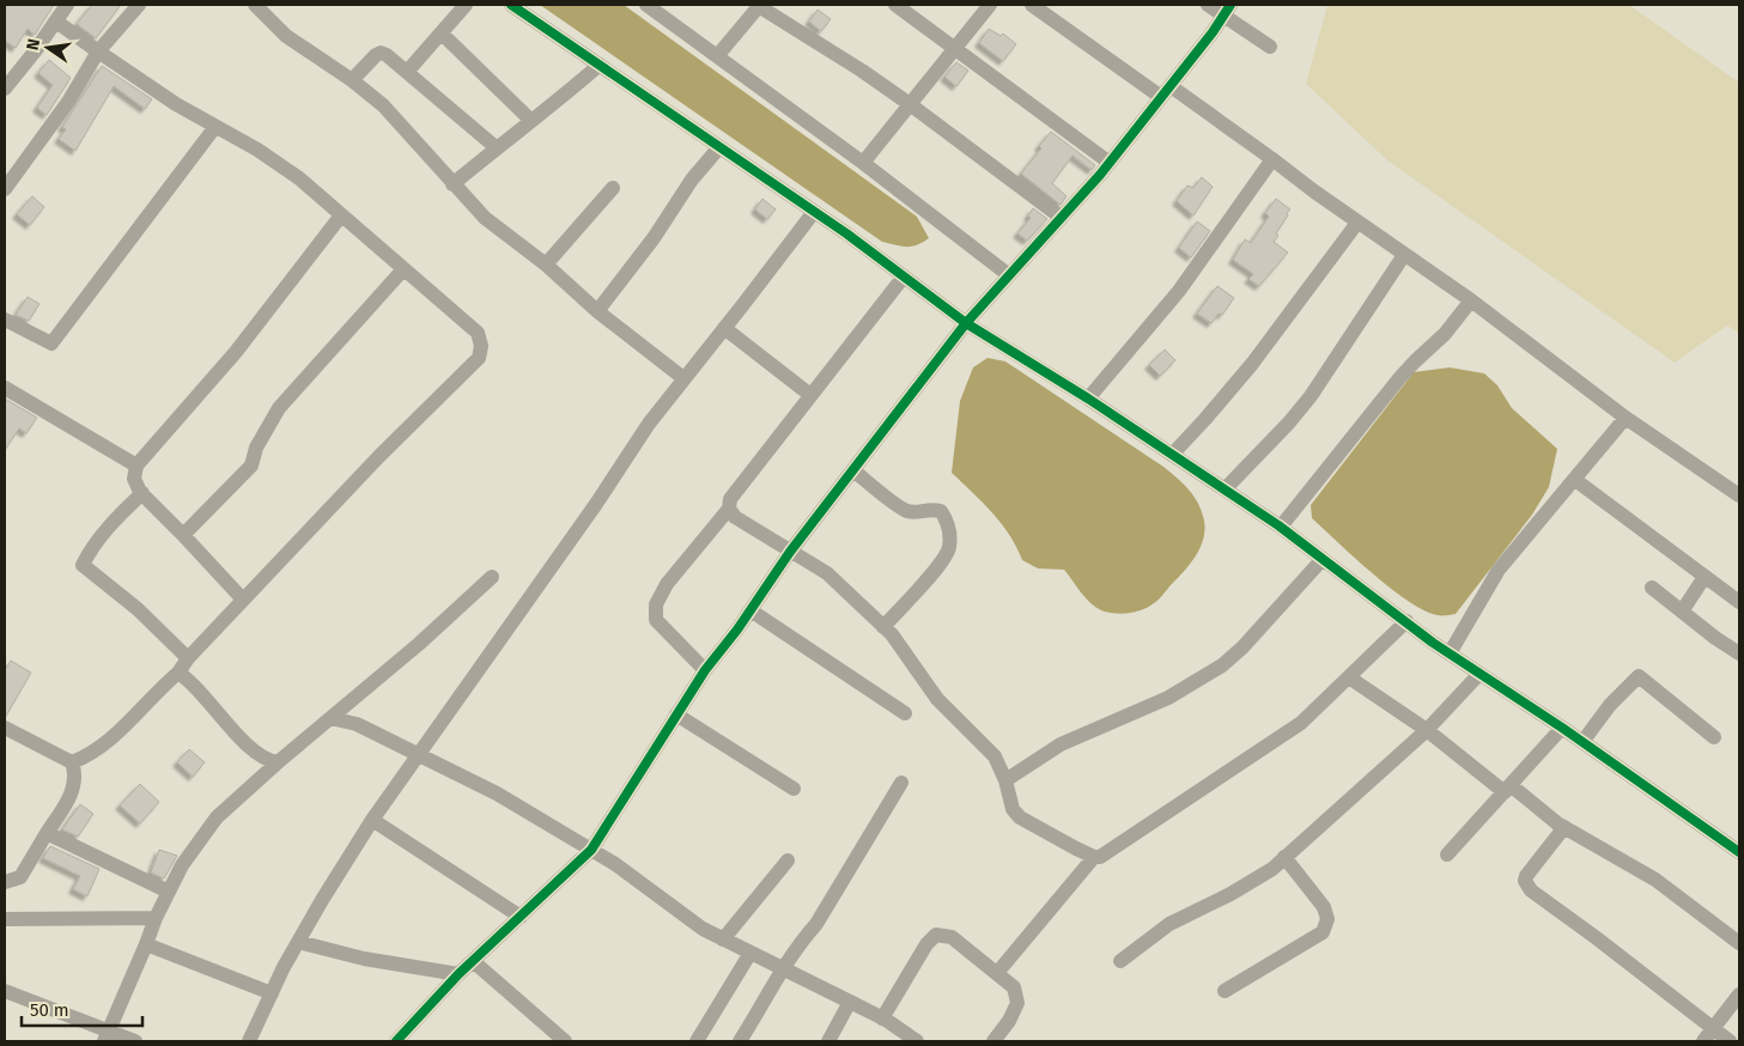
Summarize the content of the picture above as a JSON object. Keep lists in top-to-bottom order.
{
  "scale_bar": "50 m",
  "north": "left"
}
